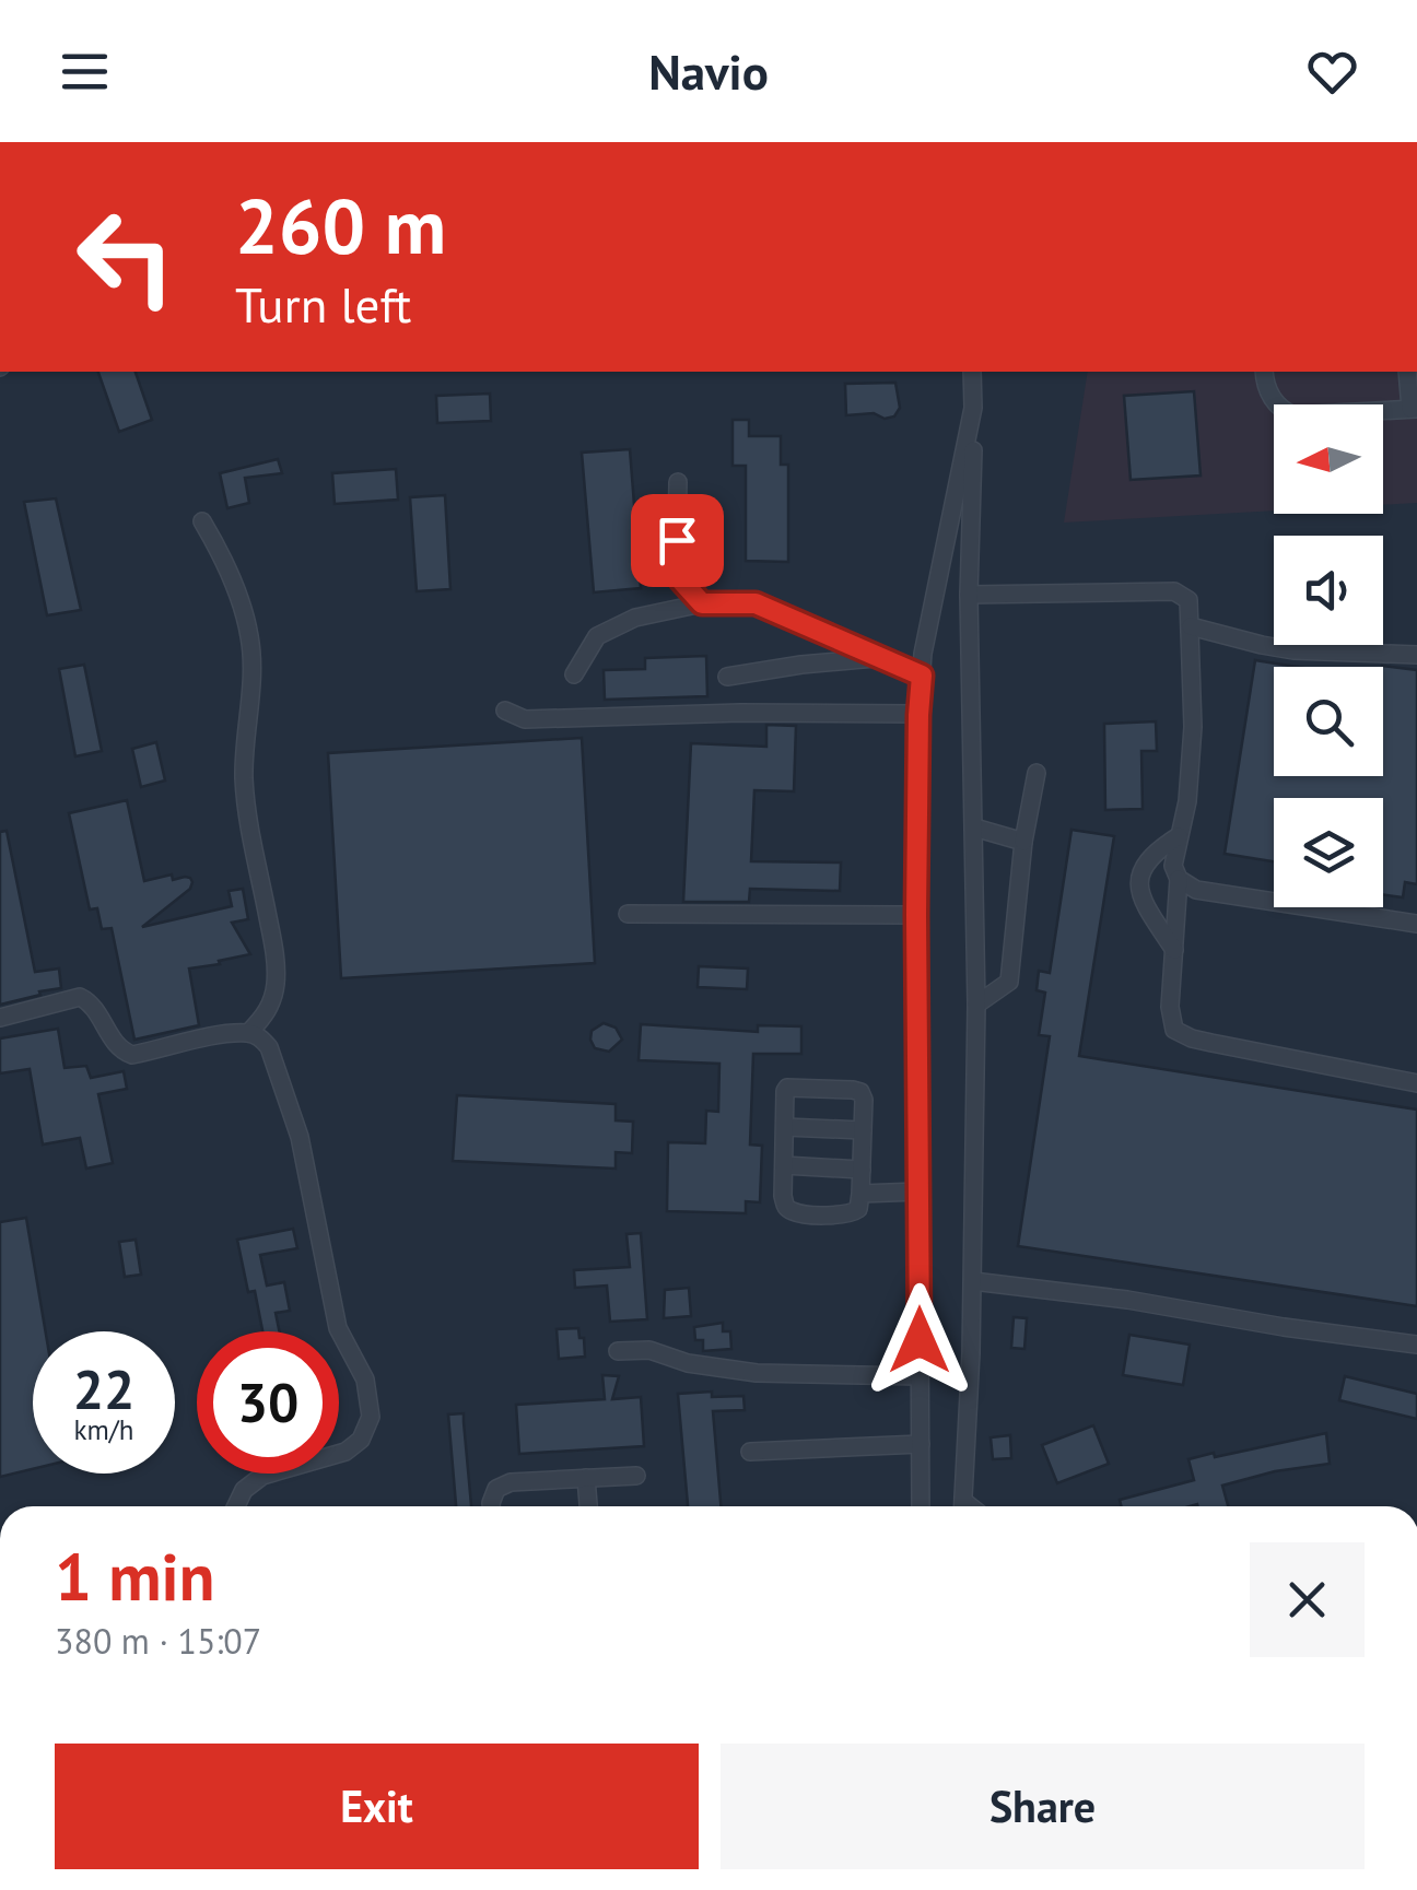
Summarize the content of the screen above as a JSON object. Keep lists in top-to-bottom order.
{
  "north": "left",
  "page": {
    "header": "Navio",
    "turn": ["260 m", "Turn left"],
    "speed": "22 km/h",
    "limit": "30",
    "heading": ["1 min", "380 m · 15:07"],
    "buttons": ["Exit", "Share"]
  }
}
